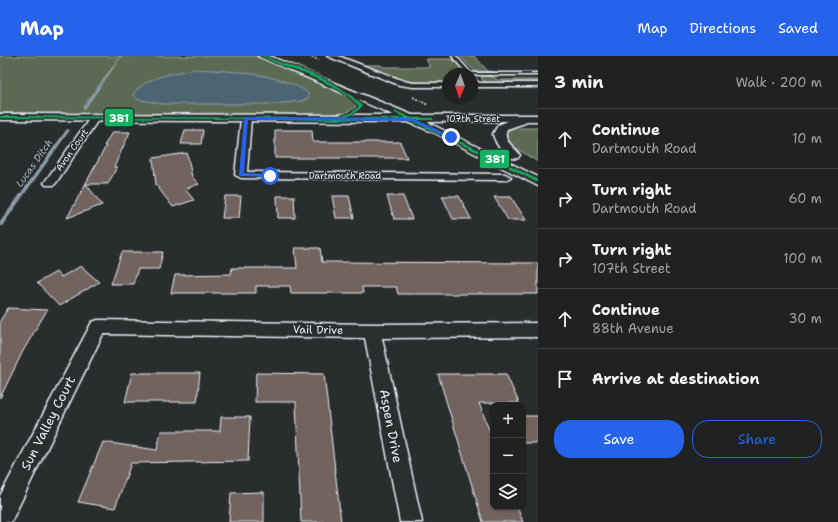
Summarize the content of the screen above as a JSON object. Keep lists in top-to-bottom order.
{
  "streets": {
    "street": [
      "107th Street",
      "Avon Court",
      "Dartmouth Road",
      "Vail Drive",
      "Sun Valley Court",
      "Aspen Drive"
    ]
  },
  "crossings": [
    ["107th Street", "Avon Court"],
    ["107th Street", "Dartmouth Road"],
    ["Vail Drive", "Sun Valley Court"],
    ["Vail Drive", "Aspen Drive"]
  ],
  "water": ["Lucas Ditch"],
  "lines": ["transit line 381"],
  "north": "bottom",
  "page": {
    "header": "Map",
    "nav": ["Map", "Directions", "Saved"],
    "heading": ["3 min", "Walk · 200 m"],
    "list": [
      ["Continue", "Dartmouth Road", "10 m"],
      ["Turn right", "Dartmouth Road", "60 m"],
      ["Turn right", "107th Street", "100 m"],
      ["Continue", "88th Avenue", "30 m"],
      "Arrive at destination"
    ],
    "map_buttons": ["+", "−"],
    "buttons": ["Save", "Share"]
  }
}
